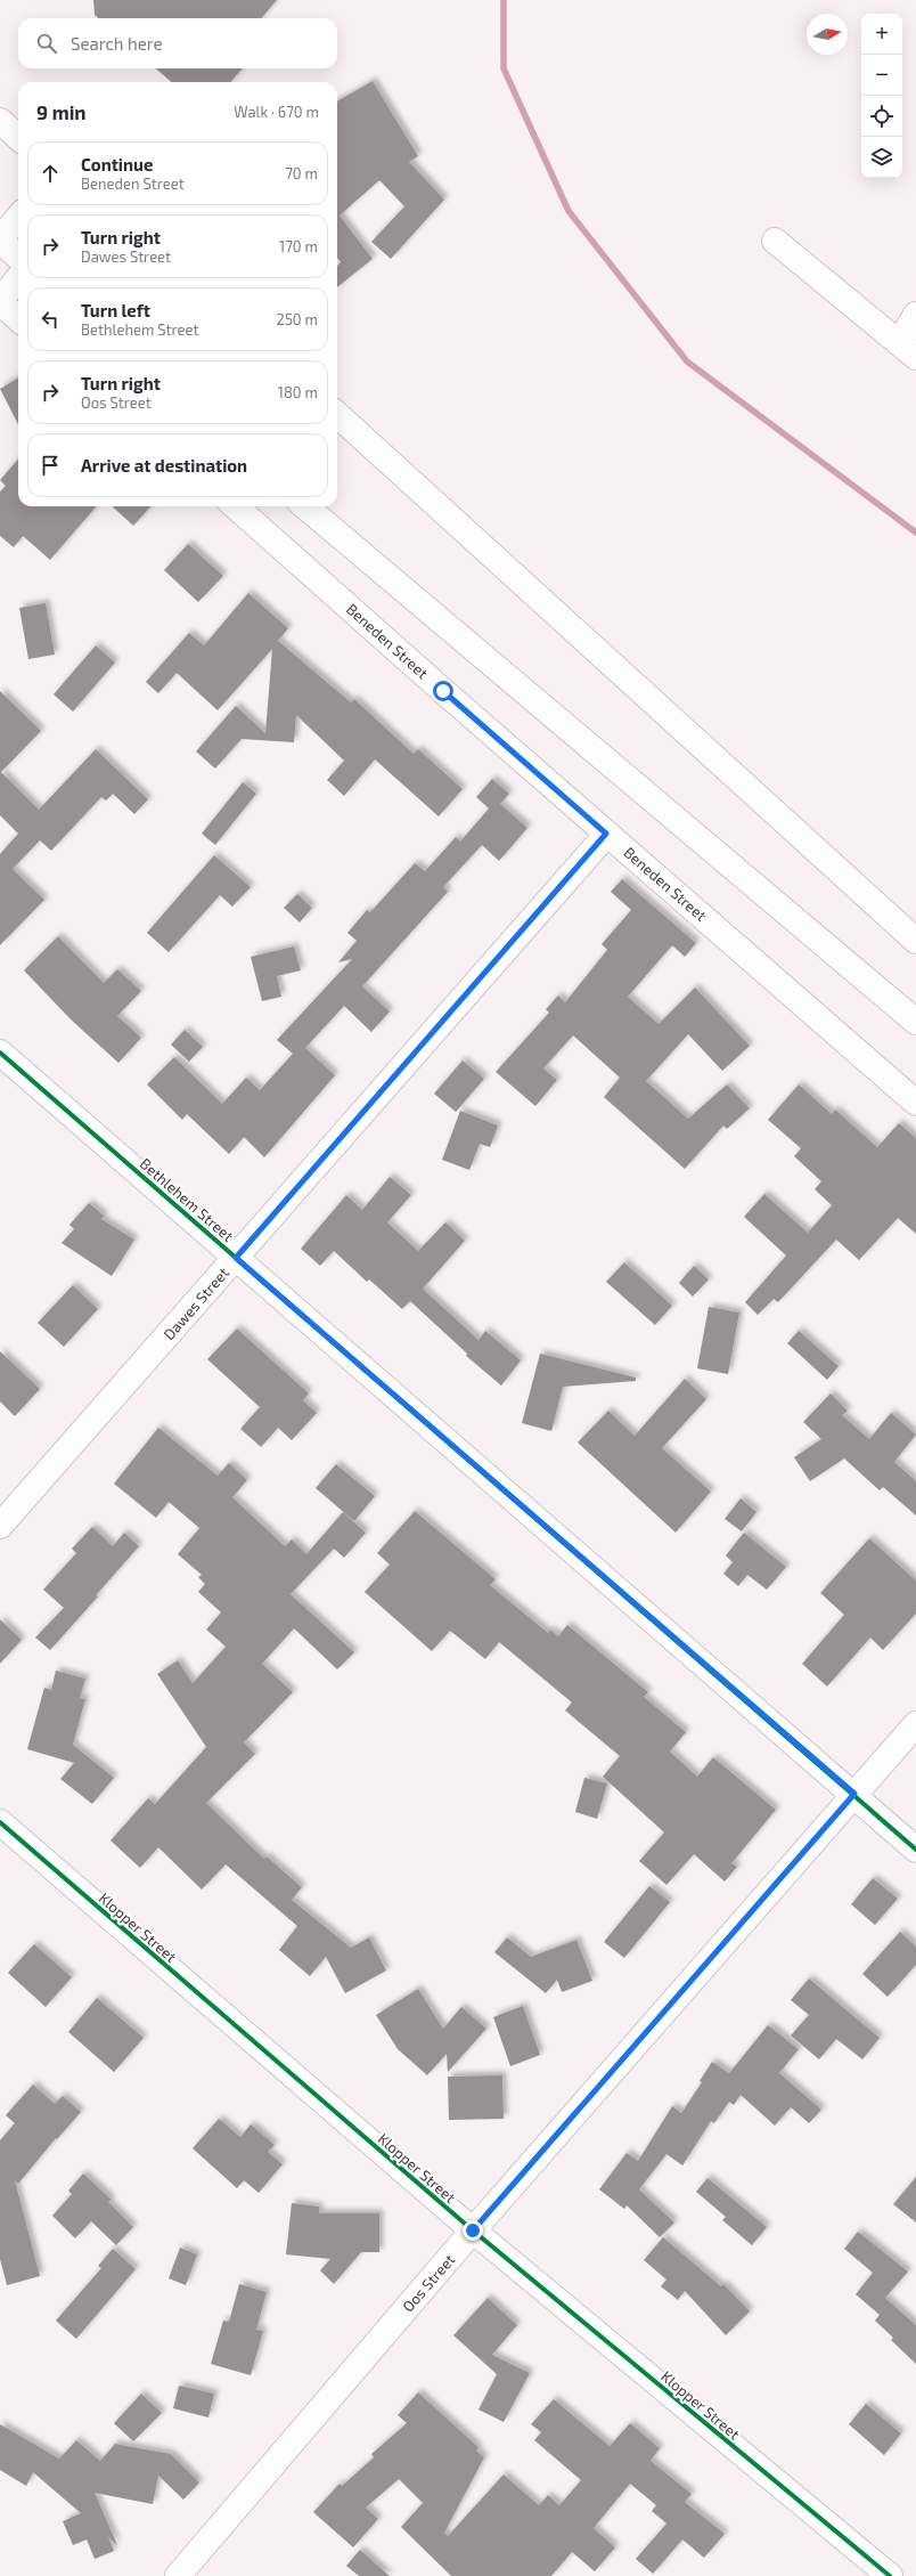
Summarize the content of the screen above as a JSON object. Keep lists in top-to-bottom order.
{
  "streets": {
    "street": [
      "Beneden Street",
      "Bethlehem Street",
      "Dawes Street",
      "Klopper Street",
      "Oos Street"
    ]
  },
  "crossings": [
    ["Beneden Street", "Dawes Street"],
    ["Bethlehem Street", "Dawes Street"],
    ["Bethlehem Street", "Oos Street"],
    ["Klopper Street", "Oos Street"]
  ],
  "north": "right",
  "page": {
    "map_buttons": ["+", "−"],
    "search": "Search here",
    "heading": ["9 min", "Walk · 670 m"],
    "list": [
      ["Continue", "Beneden Street", "70 m"],
      ["Turn right", "Dawes Street", "170 m"],
      ["Turn left", "Bethlehem Street", "250 m"],
      ["Turn right", "Oos Street", "180 m"],
      "Arrive at destination"
    ]
  }
}
